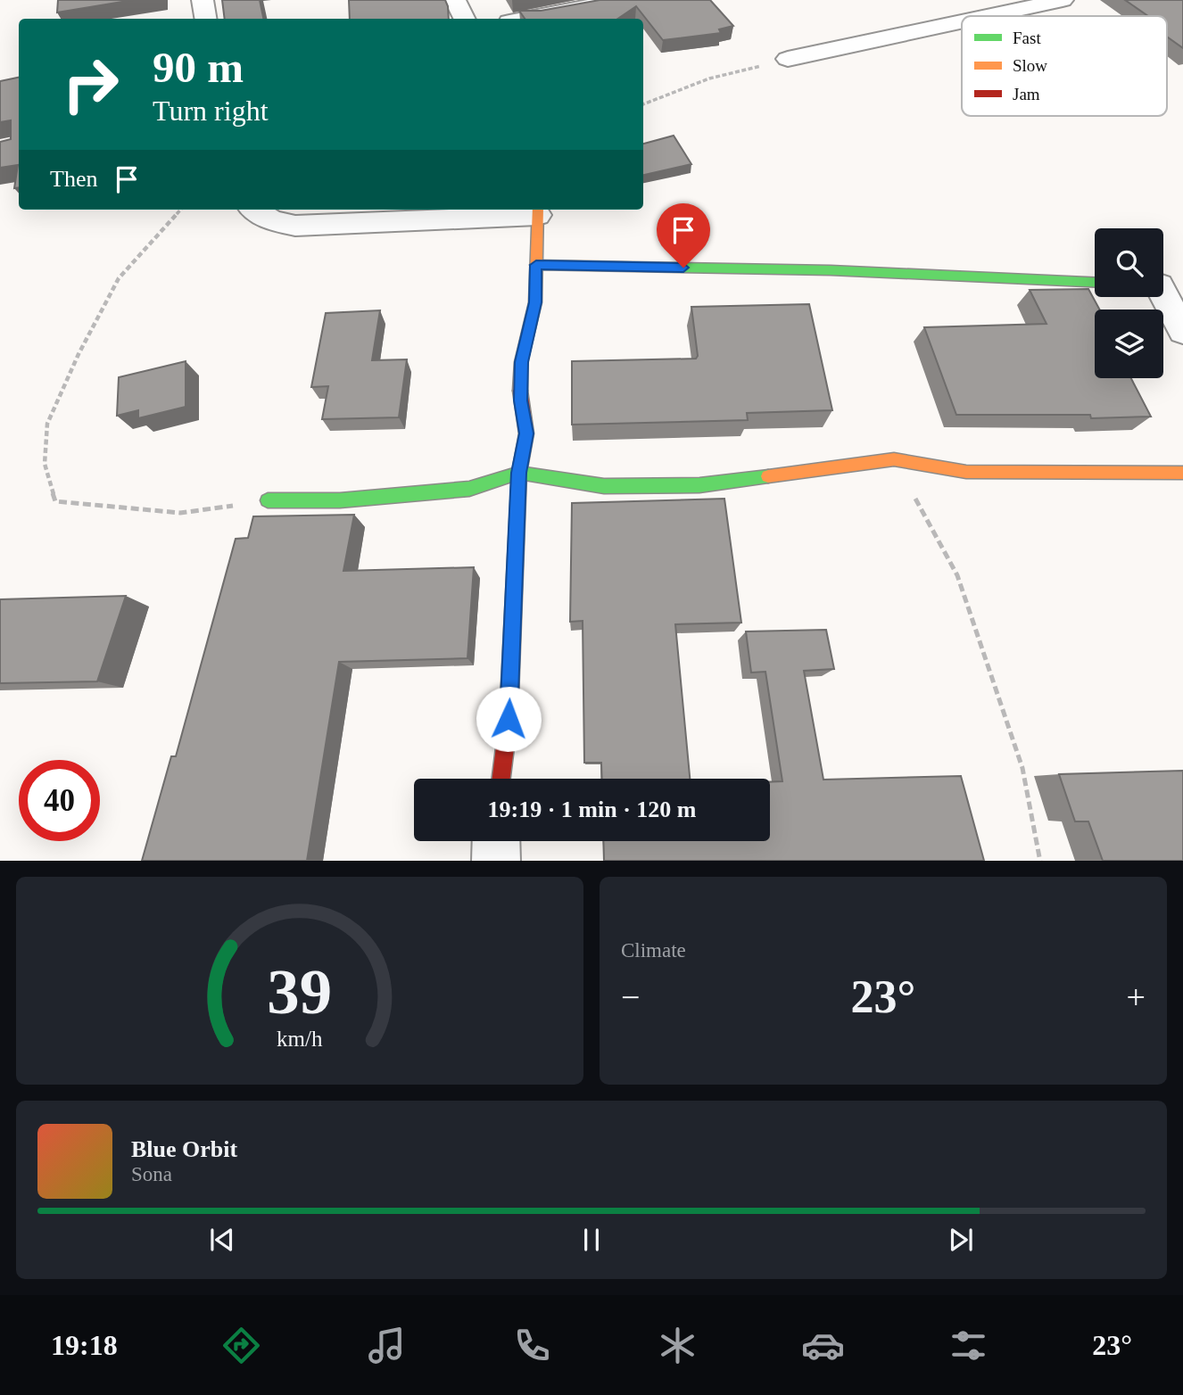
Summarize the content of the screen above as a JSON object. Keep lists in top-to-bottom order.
{
  "legend": ["Fast", "Slow", "Jam"],
  "page": {
    "turn": ["90 m", "Turn right"],
    "then": "Then",
    "limit": "40",
    "trip": "19:19 · 1 min · 120 m",
    "tile": "Climate",
    "heat": ["−", "23°", "+"],
    "song": ["Blue Orbit", "Sona"],
    "tabs": ["19:18", "23°"],
    "gauge": ["39", "km/h"]
  }
}
